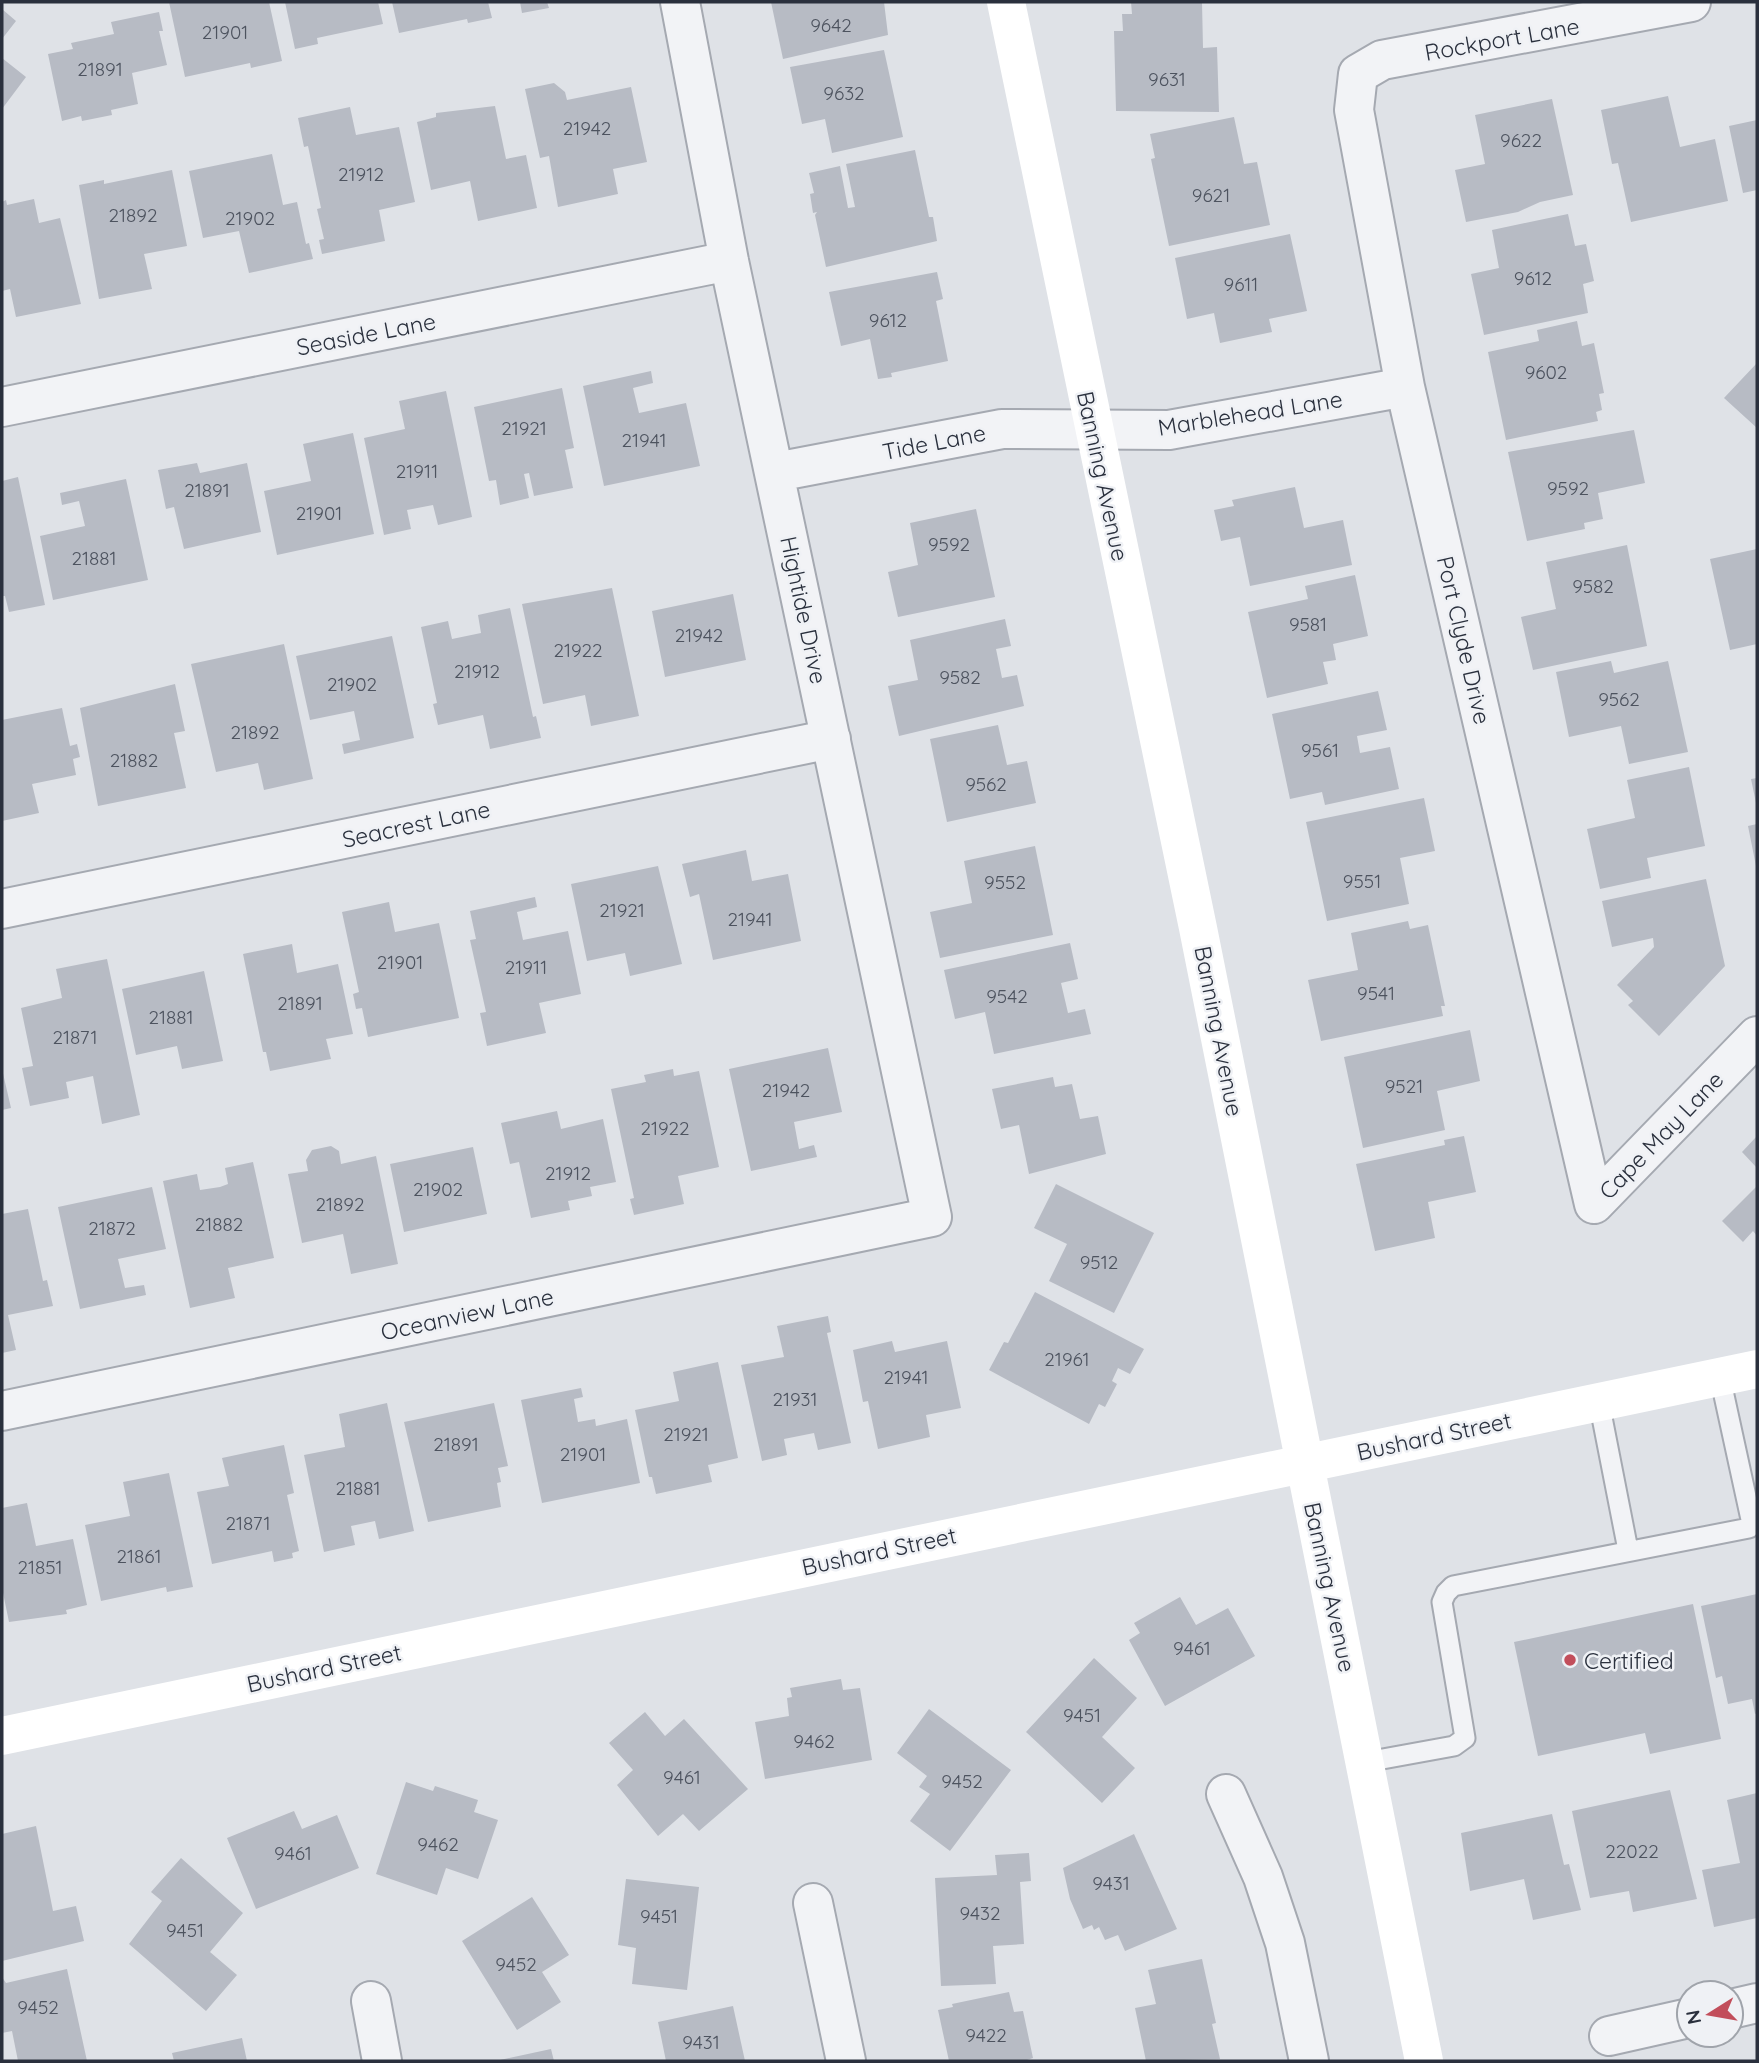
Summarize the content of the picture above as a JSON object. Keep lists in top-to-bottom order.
{
  "streets": {
    "street": [
      "Rockport Lane",
      "Seaside Lane",
      "Marblehead Lane",
      "Tide Lane",
      "Banning Avenue",
      "Hightide Drive",
      "Port Clyde Drive",
      "Seacrest Lane",
      "Cape May Lane",
      "Oceanview Lane",
      "Bushard Street"
    ]
  },
  "crossings": [
    ["Rockport Lane", "Port Clyde Drive"],
    ["Seaside Lane", "Hightide Drive"],
    ["Marblehead Lane", "Tide Lane"],
    ["Marblehead Lane", "Banning Avenue"],
    ["Marblehead Lane", "Port Clyde Drive"],
    ["Tide Lane", "Banning Avenue"],
    ["Tide Lane", "Hightide Drive"],
    ["Banning Avenue", "Bushard Street"],
    ["Hightide Drive", "Seacrest Lane"],
    ["Hightide Drive", "Oceanview Lane"],
    ["Port Clyde Drive", "Cape May Lane"]
  ],
  "places": ["Certified"],
  "house_numbers": [
    "9642",
    "21901",
    "21891",
    "9631",
    "9632",
    "21942",
    "9622",
    "21912",
    "9621",
    "21892",
    "21902",
    "9612",
    "9611",
    "9612",
    "9602",
    "21921",
    "21941",
    "21911",
    "9592",
    "21891",
    "21901",
    "9592",
    "21881",
    "9582",
    "9581",
    "21942",
    "21922",
    "21912",
    "9582",
    "21902",
    "9562",
    "21892",
    "9561",
    "21882",
    "9562",
    "9551",
    "9552",
    "21921",
    "21941",
    "21901",
    "21911",
    "9541",
    "9542",
    "21891",
    "21881",
    "21871",
    "9521",
    "21942",
    "21922",
    "21912",
    "21902",
    "21892",
    "21882",
    "21872",
    "9512",
    "21961",
    "21941",
    "21931",
    "21921",
    "21891",
    "21901",
    "21881",
    "21871",
    "21861",
    "21851",
    "9461",
    "9451",
    "9462",
    "9461",
    "9452",
    "9462",
    "22022",
    "9461",
    "9431",
    "9432",
    "9451",
    "9451",
    "9452",
    "9452",
    "9422",
    "9431"
  ],
  "north": "left"
}
